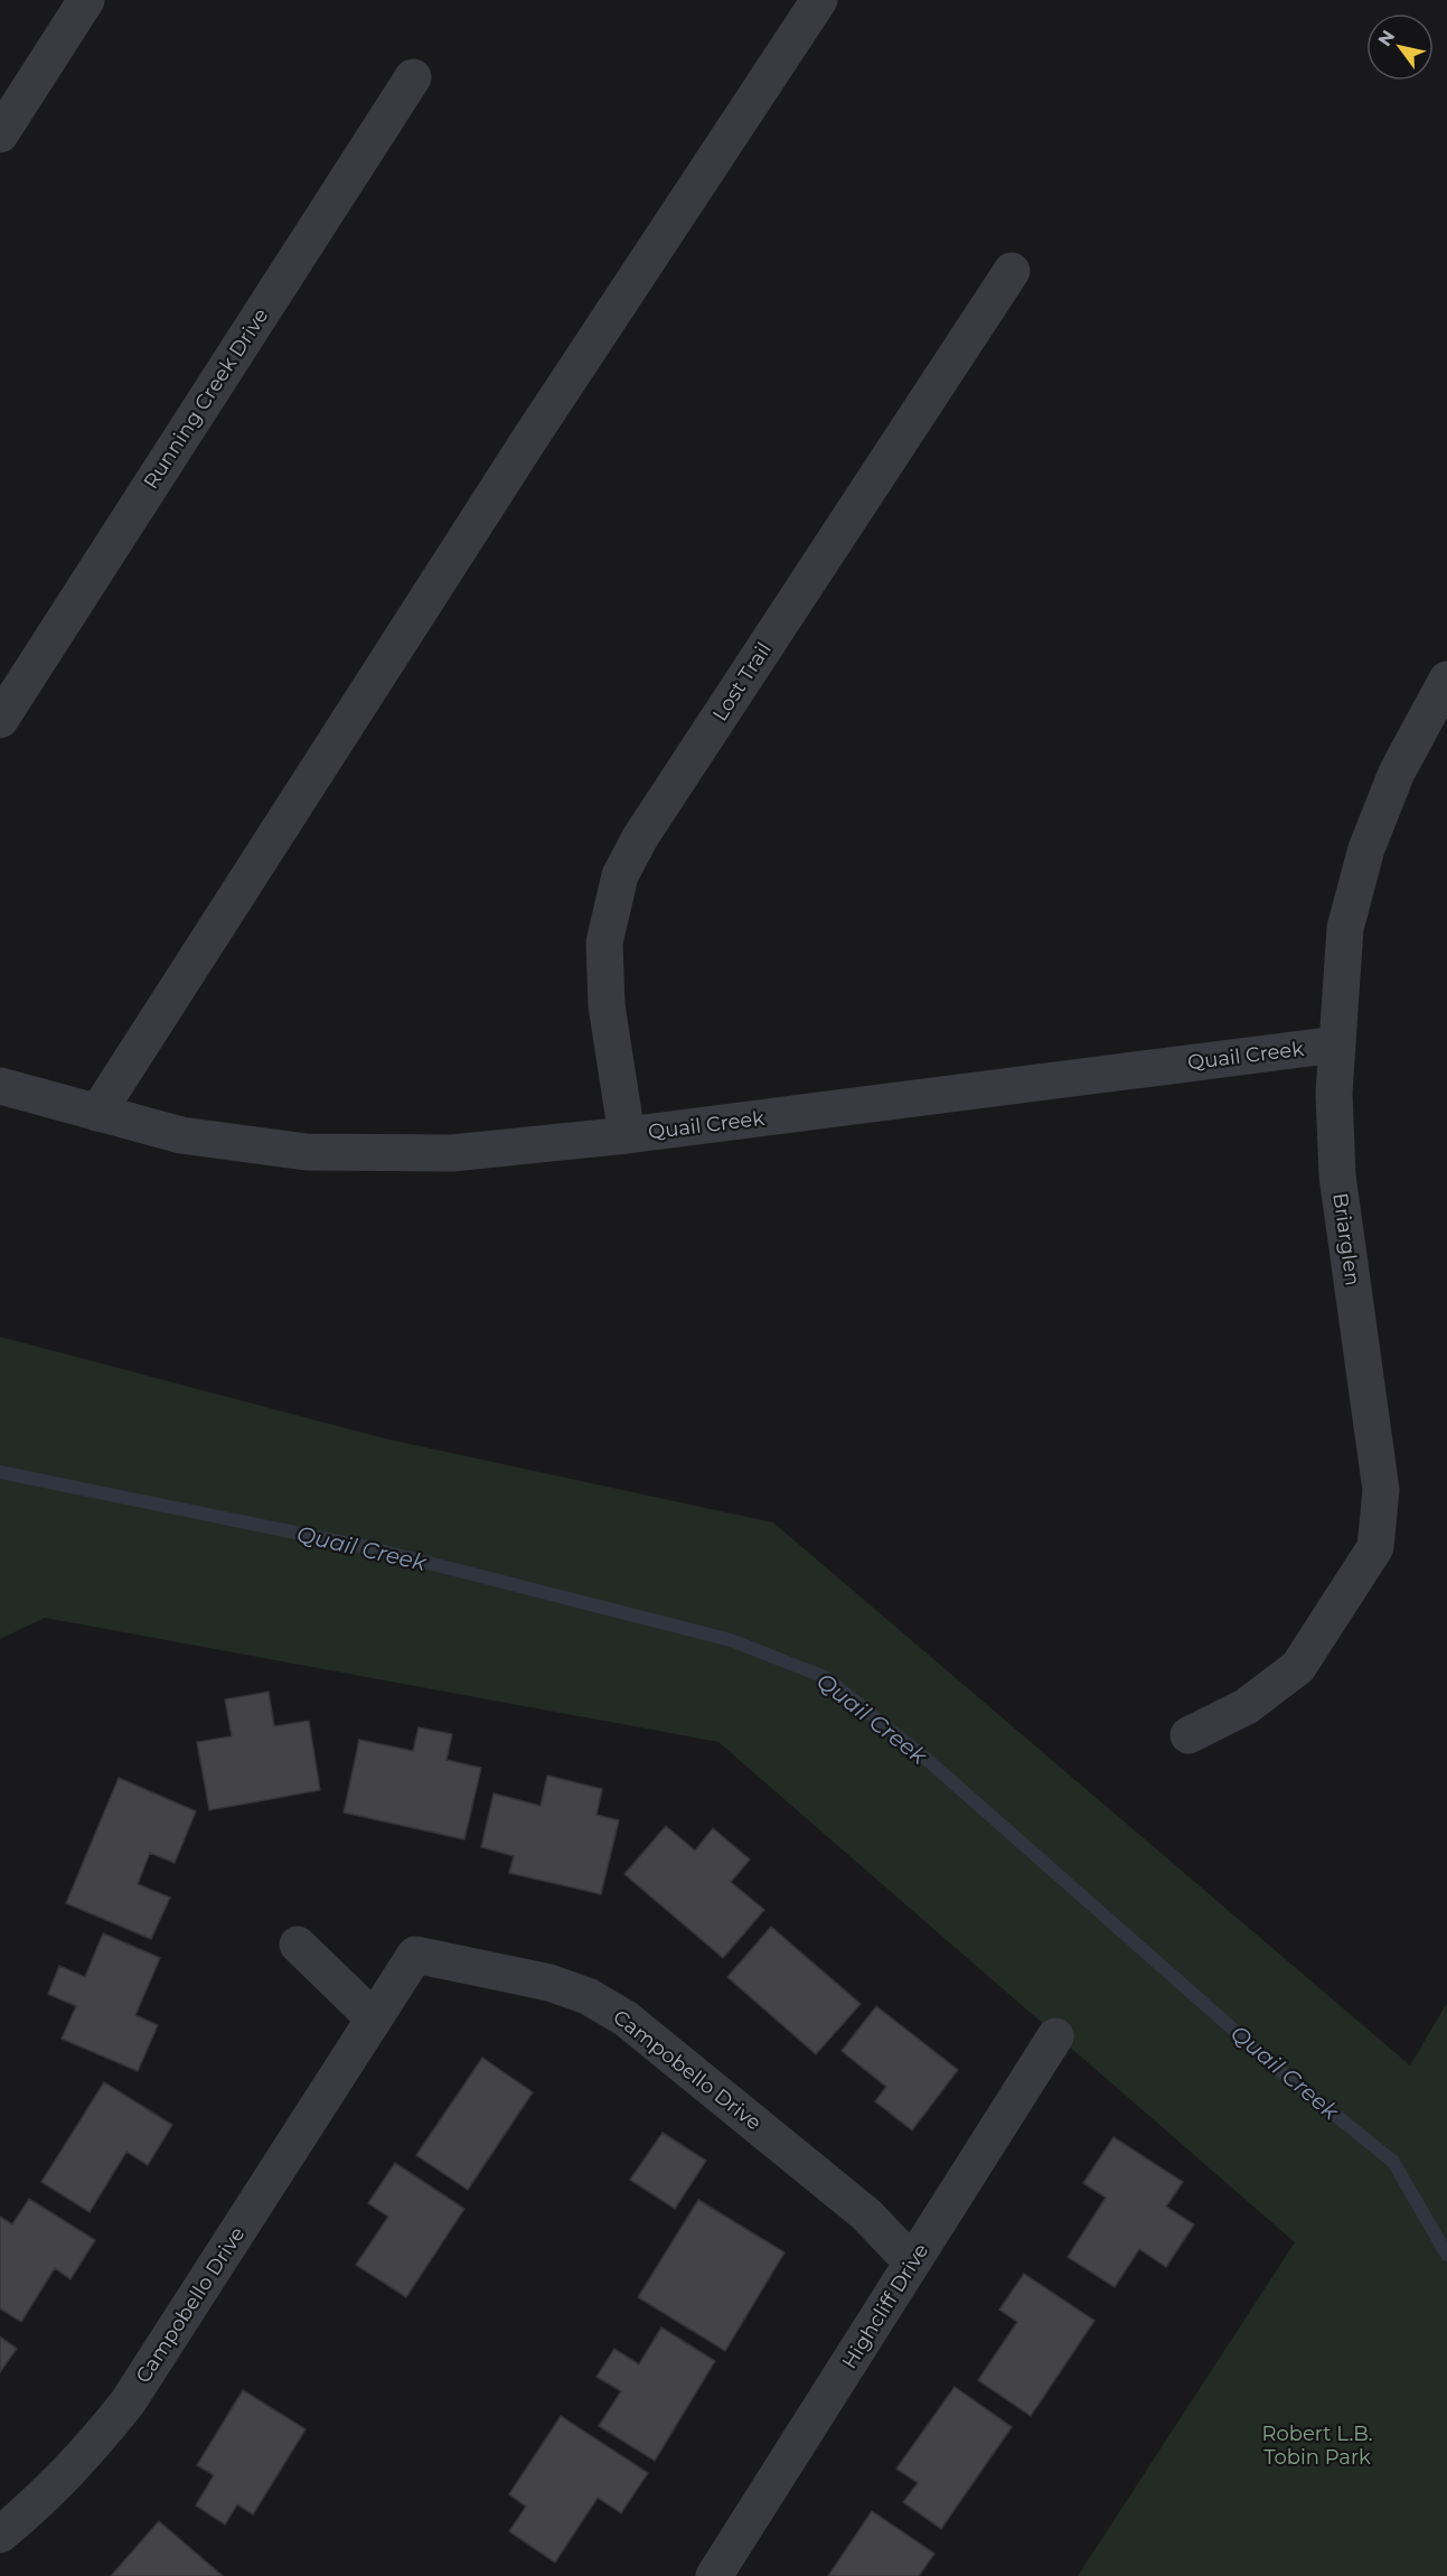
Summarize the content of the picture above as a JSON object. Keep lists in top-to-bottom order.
{
  "streets": {
    "street": [
      "Running Creek Drive",
      "Lost Trail",
      "Quail Creek",
      "Briarglen",
      "Campobello Drive",
      "Highcliff Drive"
    ]
  },
  "crossings": [
    ["Lost Trail", "Quail Creek"],
    ["Quail Creek", "Briarglen"],
    ["Campobello Drive", "Highcliff Drive"]
  ],
  "water": ["Quail Creek"],
  "parks": ["Robert L.B. Tobin Park"],
  "north": "top left"
}
